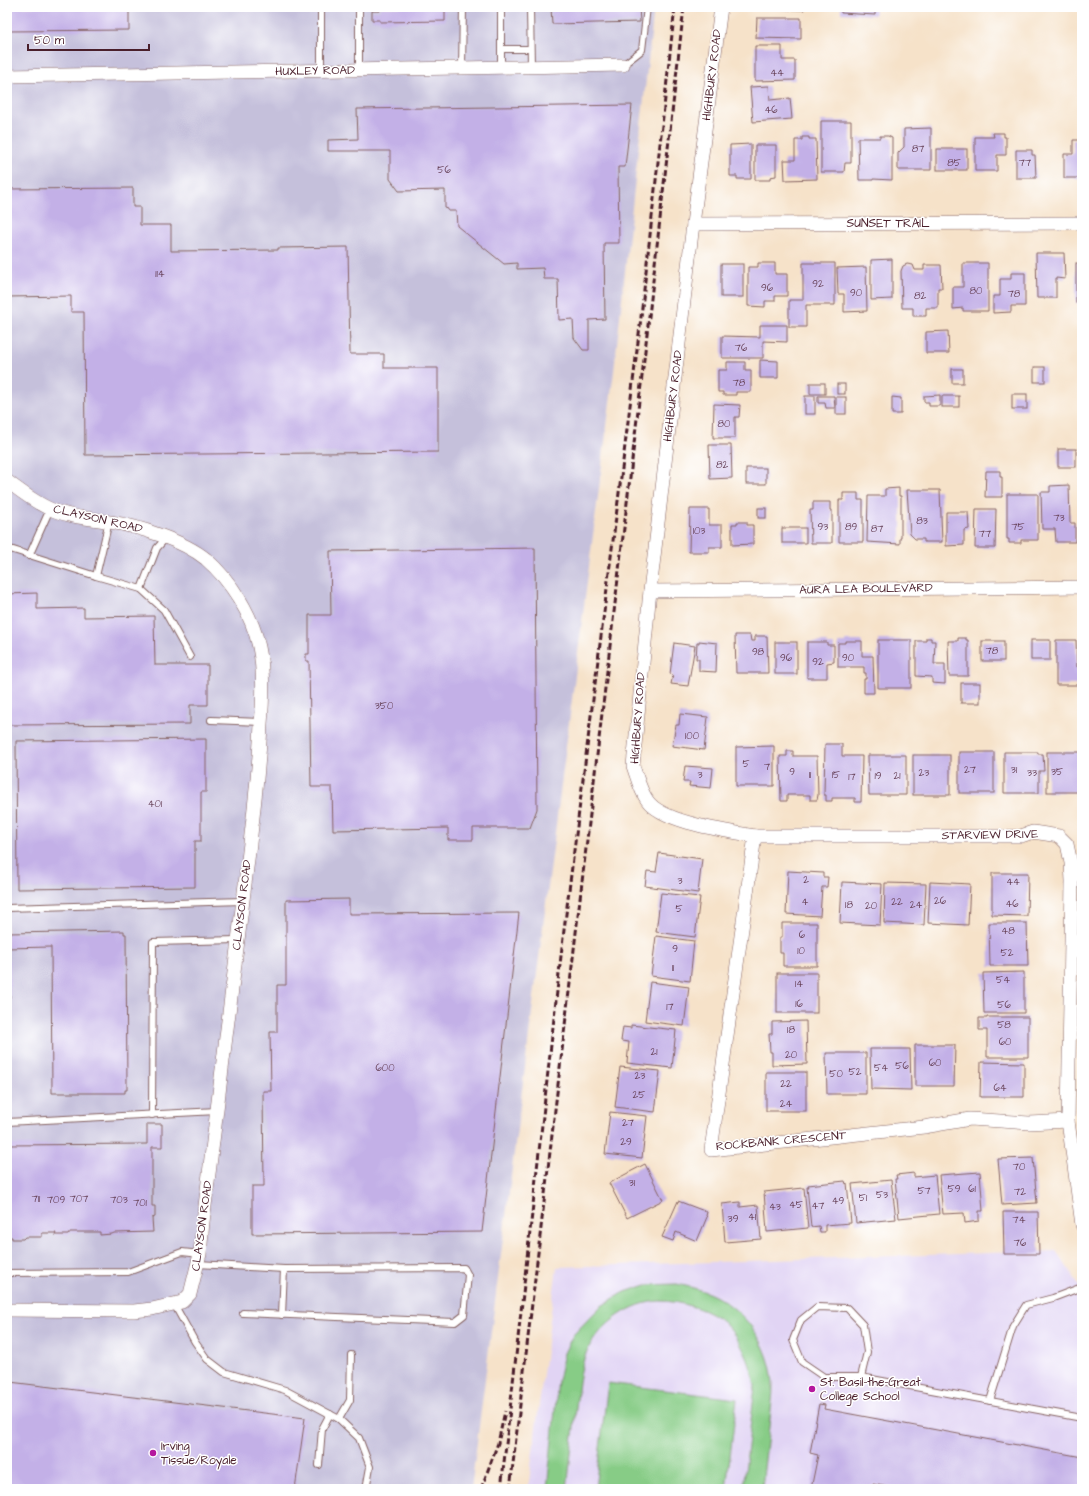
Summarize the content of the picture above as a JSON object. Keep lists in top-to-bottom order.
{
  "streets": {
    "street": [
      "HUXLEY ROAD",
      "HIGHBURY ROAD",
      "SUNSET TRAIL",
      "CLAYSON ROAD",
      "AURA LEA BOULEVARD",
      "STARVIEW DRIVE",
      "ROCKBANK CRESCENT"
    ]
  },
  "crossings": [
    ["HIGHBURY ROAD", "SUNSET TRAIL"],
    ["HIGHBURY ROAD", "AURA LEA BOULEVARD"],
    ["HIGHBURY ROAD", "STARVIEW DRIVE"],
    ["STARVIEW DRIVE", "ROCKBANK CRESCENT"]
  ],
  "places": ["St. Basil-the-Great College School", "Irving Tissue/Royale"],
  "house_numbers": [
    "44",
    "46",
    "87",
    "85",
    "77",
    "56",
    "114",
    "92",
    "96",
    "80",
    "90",
    "78",
    "82",
    "76",
    "78",
    "80",
    "82",
    "73",
    "83",
    "93",
    "89",
    "75",
    "87",
    "103",
    "77",
    "78",
    "98",
    "96",
    "90",
    "92",
    "350",
    "100",
    "5",
    "7",
    "27",
    "31",
    "9",
    "35",
    "23",
    "33",
    "3",
    "11",
    "15",
    "19",
    "21",
    "17",
    "401",
    "2",
    "3",
    "44",
    "26",
    "4",
    "22",
    "46",
    "18",
    "24",
    "20",
    "5",
    "48",
    "6",
    "9",
    "10",
    "52",
    "11",
    "54",
    "14",
    "16",
    "56",
    "17",
    "58",
    "18",
    "60",
    "21",
    "20",
    "60",
    "56",
    "600",
    "54",
    "52",
    "50",
    "23",
    "22",
    "64",
    "25",
    "24",
    "27",
    "29",
    "70",
    "31",
    "59",
    "61",
    "57",
    "72",
    "53",
    "51",
    "711",
    "707",
    "709",
    "703",
    "49",
    "701",
    "45",
    "47",
    "43",
    "41",
    "39",
    "74",
    "76"
  ],
  "scale_bar": "50 m"
}
